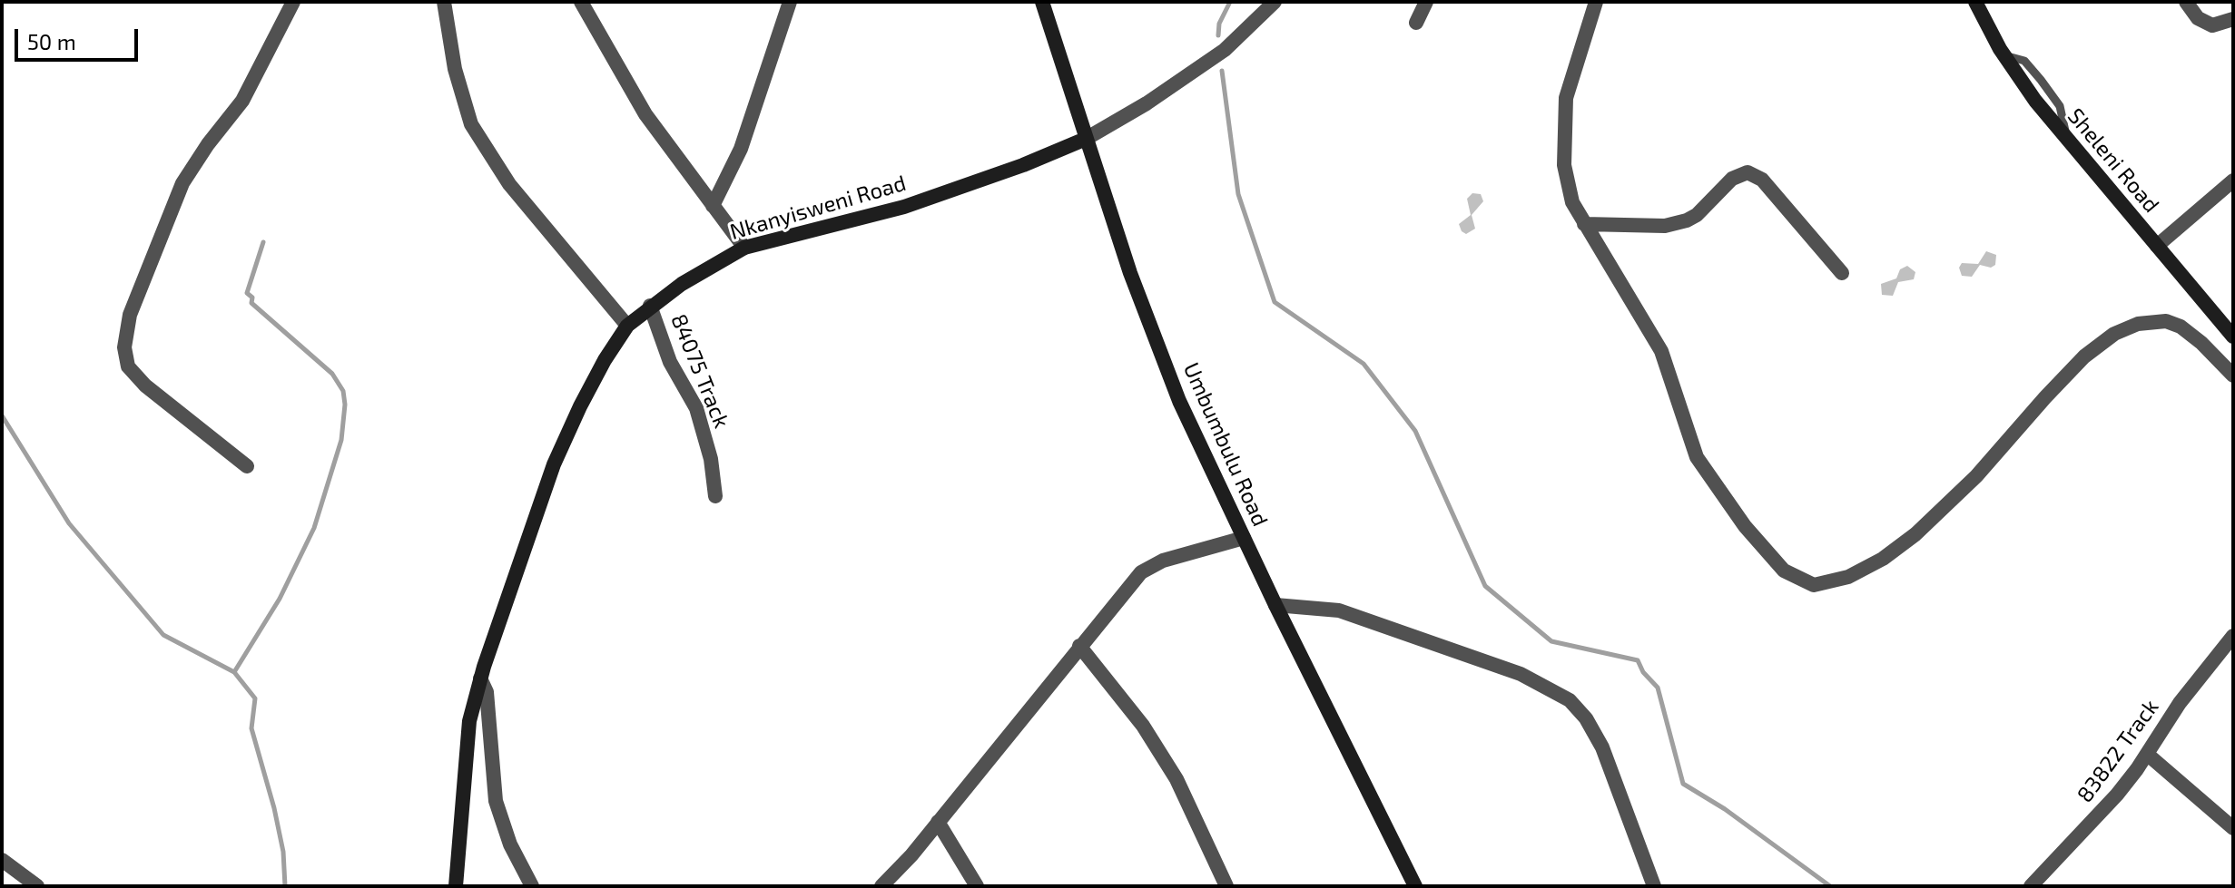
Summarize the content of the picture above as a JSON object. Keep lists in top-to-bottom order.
{
  "streets": {
    "street": [
      "Sheleni Road",
      "Nkanyisweni Road",
      "84075 Track",
      "Umbumbulu Road",
      "83822 Track"
    ]
  },
  "crossings": [
    ["Nkanyisweni Road", "84075 Track"],
    ["Nkanyisweni Road", "Umbumbulu Road"]
  ],
  "scale_bar": "50 m"
}
